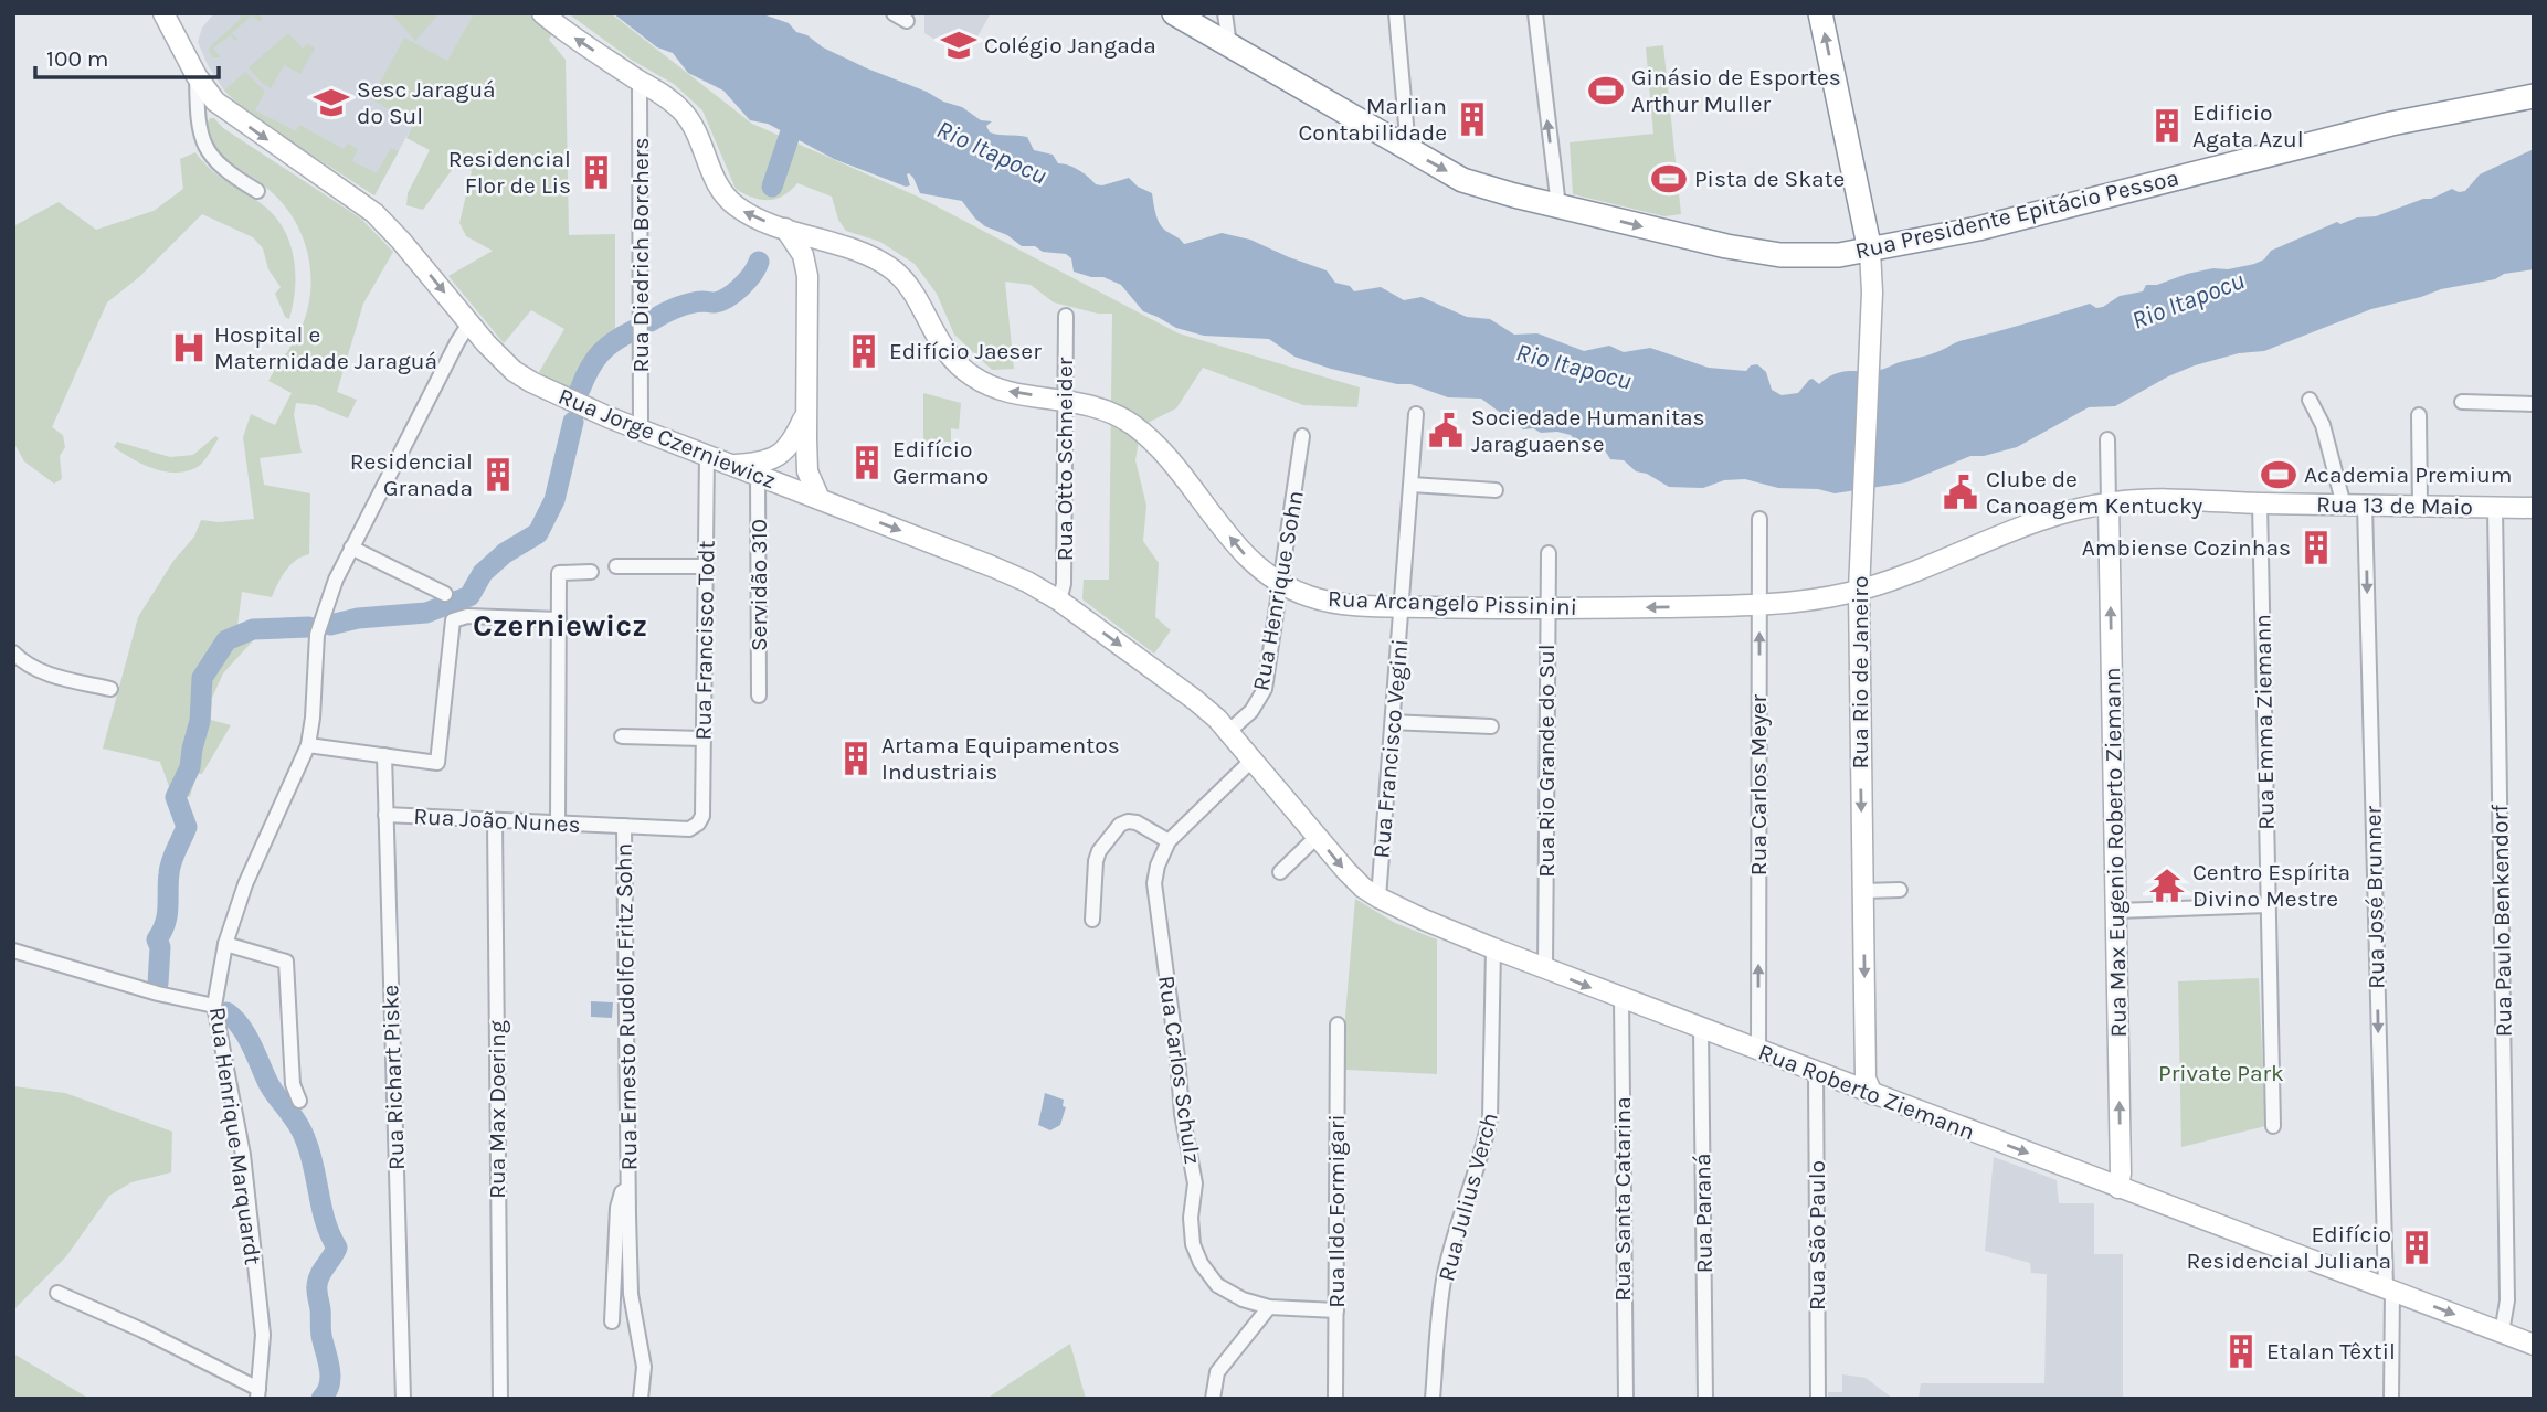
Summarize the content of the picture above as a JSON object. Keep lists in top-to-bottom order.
{
  "streets": {
    "highway": ["Rua Presidente Epitácio Pessoa"],
    "main road": [
      "Rua Jorge Czerniewicz",
      "Rua 13 de Maio",
      "Rua Arcangelo Pissinini",
      "Rua Rio de Janeiro",
      "Rua Max Eugenio Roberto Ziemann",
      "Rua Roberto Ziemann"
    ],
    "street": [
      "Rua Diedrich Borchers",
      "Rua Otto Schneider",
      "Servidão 310",
      "Rua Henrique Sohn",
      "Rua Francisco Todt",
      "Rua Emma Ziemann",
      "Rua Francisco Vegini",
      "Rua Rio Grande do Sul",
      "Rua Carlos Meyer",
      "Rua João Nunes",
      "Rua José Brunner",
      "Rua Paulo Benkendorf",
      "Rua Ernesto Rudolfo Fritz Sohn",
      "Rua Carlos Schulz",
      "Rua Richart Piske",
      "Rua Max Doering",
      "Rua Henrique Marquardt",
      "Rua Julius Verch",
      "Rua Santa Catarina",
      "Rua Ildo Formigari",
      "Rua Paraná",
      "Rua São Paulo"
    ]
  },
  "crossings": [
    ["Rua Presidente Epitácio Pessoa", "Rua Rio de Janeiro"],
    ["Rua Diedrich Borchers", "Rua Jorge Czerniewicz"],
    ["Rua Diedrich Borchers", "Rua Arcangelo Pissinini"],
    ["Rua Jorge Czerniewicz", "Rua Otto Schneider"],
    ["Rua Jorge Czerniewicz", "Servidão 310"],
    ["Rua Jorge Czerniewicz", "Rua Henrique Sohn"],
    ["Rua Jorge Czerniewicz", "Rua Francisco Todt"],
    ["Rua Jorge Czerniewicz", "Rua Carlos Schulz"],
    ["Rua Jorge Czerniewicz", "Rua Roberto Ziemann"],
    ["Rua Jorge Czerniewicz", "Rua Henrique Marquardt"],
    ["Rua Otto Schneider", "Rua Arcangelo Pissinini"],
    ["Rua 13 de Maio", "Rua Arcangelo Pissinini"],
    ["Rua 13 de Maio", "Rua Rio de Janeiro"],
    ["Rua 13 de Maio", "Rua Emma Ziemann"],
    ["Rua 13 de Maio", "Rua Max Eugenio Roberto Ziemann"],
    ["Rua 13 de Maio", "Rua José Brunner"],
    ["Rua 13 de Maio", "Rua Paulo Benkendorf"],
    ["Rua Henrique Sohn", "Rua Arcangelo Pissinini"],
    ["Rua Arcangelo Pissinini", "Rua Rio de Janeiro"],
    ["Rua Arcangelo Pissinini", "Rua Francisco Vegini"],
    ["Rua Arcangelo Pissinini", "Rua Rio Grande do Sul"],
    ["Rua Arcangelo Pissinini", "Rua Carlos Meyer"],
    ["Rua Francisco Todt", "Rua João Nunes"],
    ["Rua Rio de Janeiro", "Rua Roberto Ziemann"],
    ["Rua Francisco Vegini", "Rua Roberto Ziemann"],
    ["Rua Rio Grande do Sul", "Rua Roberto Ziemann"],
    ["Rua Carlos Meyer", "Rua Roberto Ziemann"],
    ["Rua João Nunes", "Rua Ernesto Rudolfo Fritz Sohn"],
    ["Rua João Nunes", "Rua Richart Piske"],
    ["Rua João Nunes", "Rua Max Doering"],
    ["Rua Max Eugenio Roberto Ziemann", "Rua Roberto Ziemann"],
    ["Rua José Brunner", "Rua Roberto Ziemann"],
    ["Rua Paulo Benkendorf", "Rua Roberto Ziemann"],
    ["Rua Carlos Schulz", "Rua Roberto Ziemann"],
    ["Rua Carlos Schulz", "Rua Ildo Formigari"],
    ["Rua Roberto Ziemann", "Rua Julius Verch"],
    ["Rua Roberto Ziemann", "Rua Santa Catarina"],
    ["Rua Roberto Ziemann", "Rua Paraná"],
    ["Rua Roberto Ziemann", "Rua São Paulo"]
  ],
  "one_way": [
    "Rua Jorge Czerniewicz",
    "Rua Arcangelo Pissinini",
    "Rua Rio de Janeiro",
    "Rua Carlos Meyer",
    "Rua Max Eugenio Roberto Ziemann",
    "Rua José Brunner",
    "Rua Roberto Ziemann"
  ],
  "districts": ["Czerniewicz"],
  "water": ["Rio Itapocu"],
  "parks": ["Private Park"],
  "places": {
    "school or university": ["Colégio Jangada", "Sesc Jaraguá do Sul"],
    "sports": ["Ginásio de Esportes Arthur Muller", "Pista de Skate", "Academia Premium"],
    "building": [
      "Marlian Contabilidade",
      "Edificio Agata Azul",
      "Residencial Flor de Lis",
      "Edifício Jaeser",
      "Edifício Germano",
      "Residencial Granada",
      "Ambiense Cozinhas",
      "Artama Equipamentos Industriais",
      "Edifício Residencial Juliana",
      "Etalan Têxtil"
    ],
    "hospital": ["Hospital e Maternidade Jaraguá"],
    "public building": ["Sociedade Humanitas Jaraguaense", "Clube de Canoagem Kentucky"],
    "temple": ["Centro Espírita Divino Mestre"]
  },
  "scale_bar": "100 m"
}
